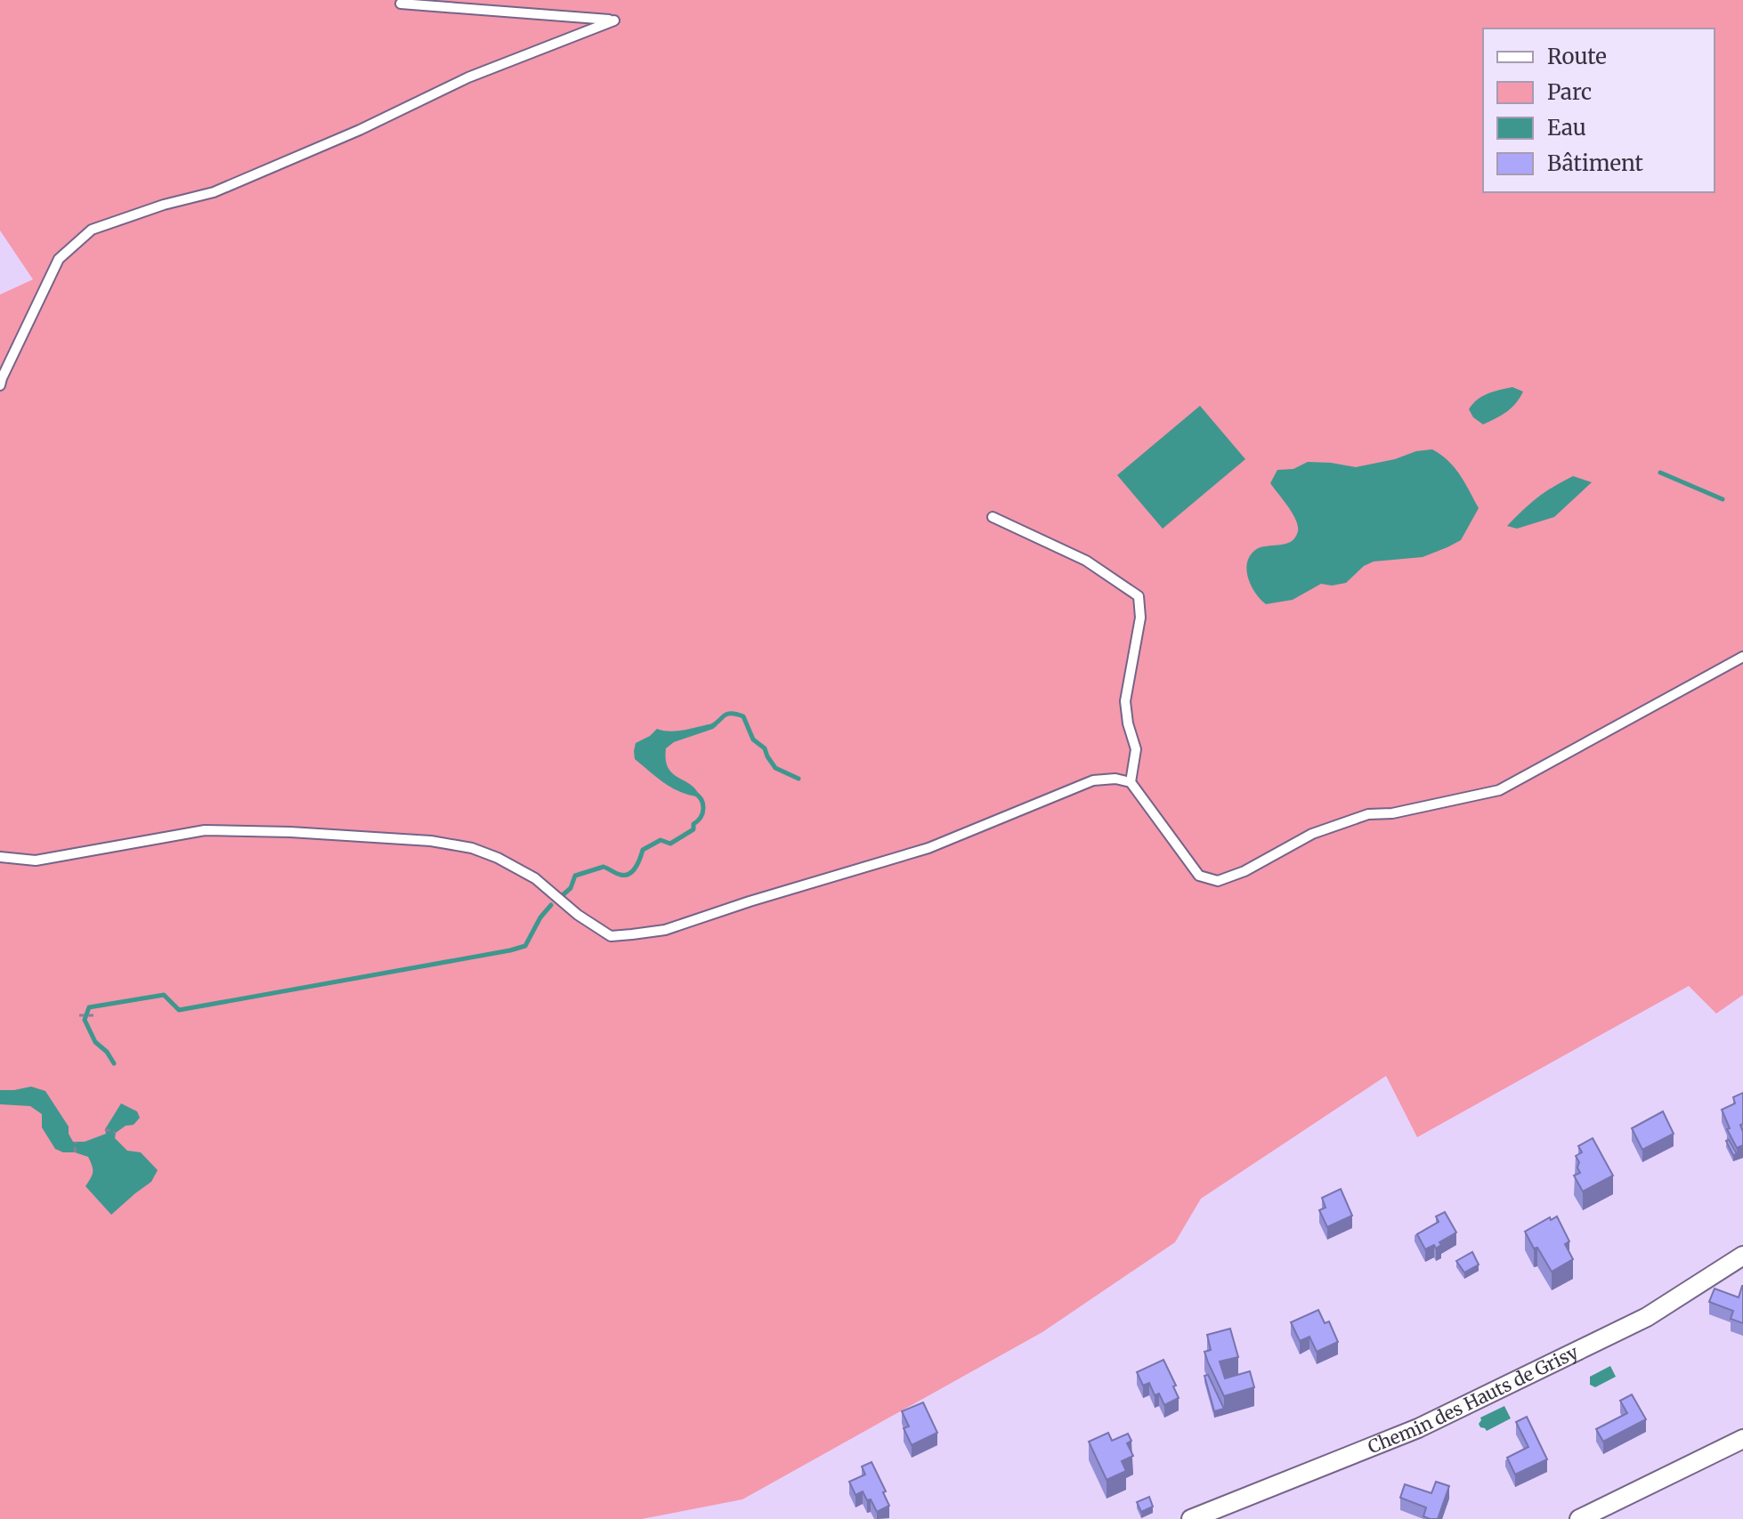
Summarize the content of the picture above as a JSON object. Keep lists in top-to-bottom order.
{
  "streets": {
    "street": ["Chemin des Hauts de Grisy"]
  },
  "legend": [
    "Route",
    "Parc",
    "Eau",
    "Bâtiment"
  ]
}
